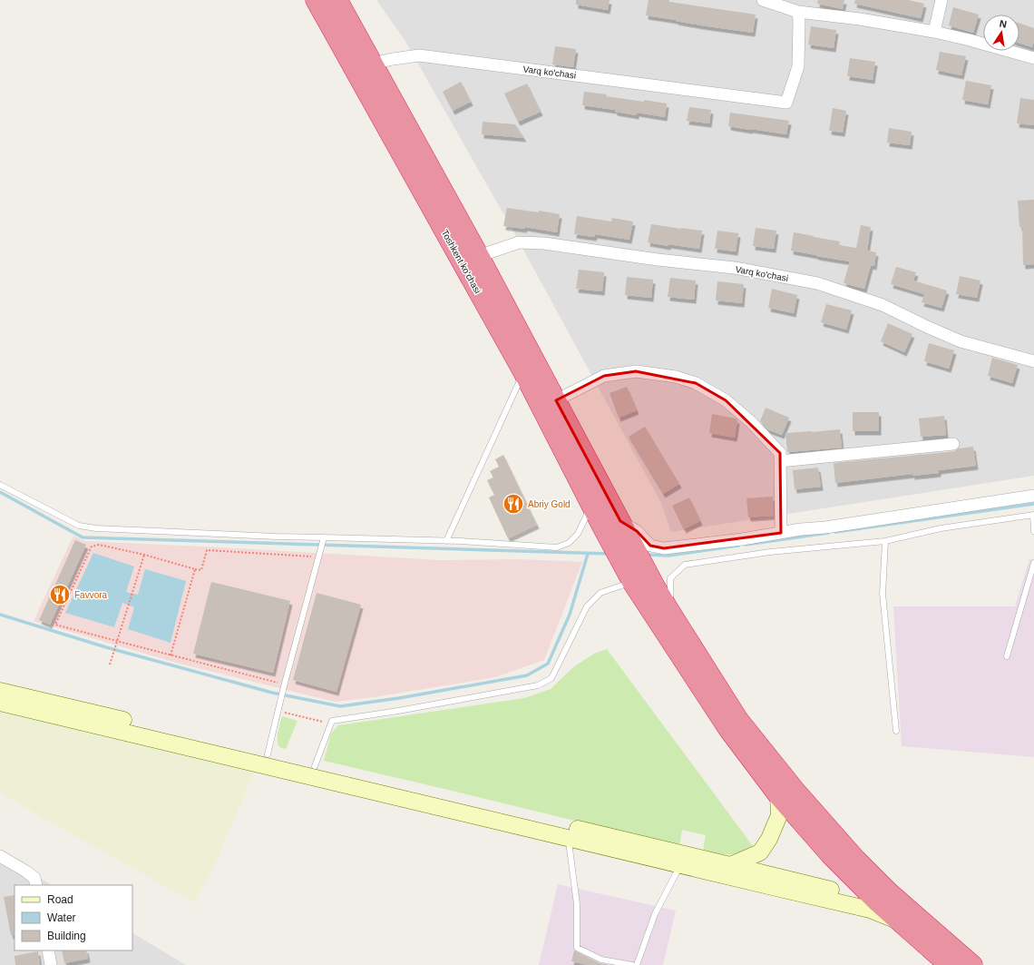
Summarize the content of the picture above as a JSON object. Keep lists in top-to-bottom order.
{
  "streets": {
    "highway": ["Toshkent ko'chasi"],
    "street": ["Varq ko'chasi"]
  },
  "crossings": [
    ["Varq ko'chasi", "Toshkent ko'chasi"]
  ],
  "places": {
    "restaurant": ["Abriy Gold", "Favvora"]
  },
  "legend": ["Road", "Water", "Building"],
  "north": "top"
}
